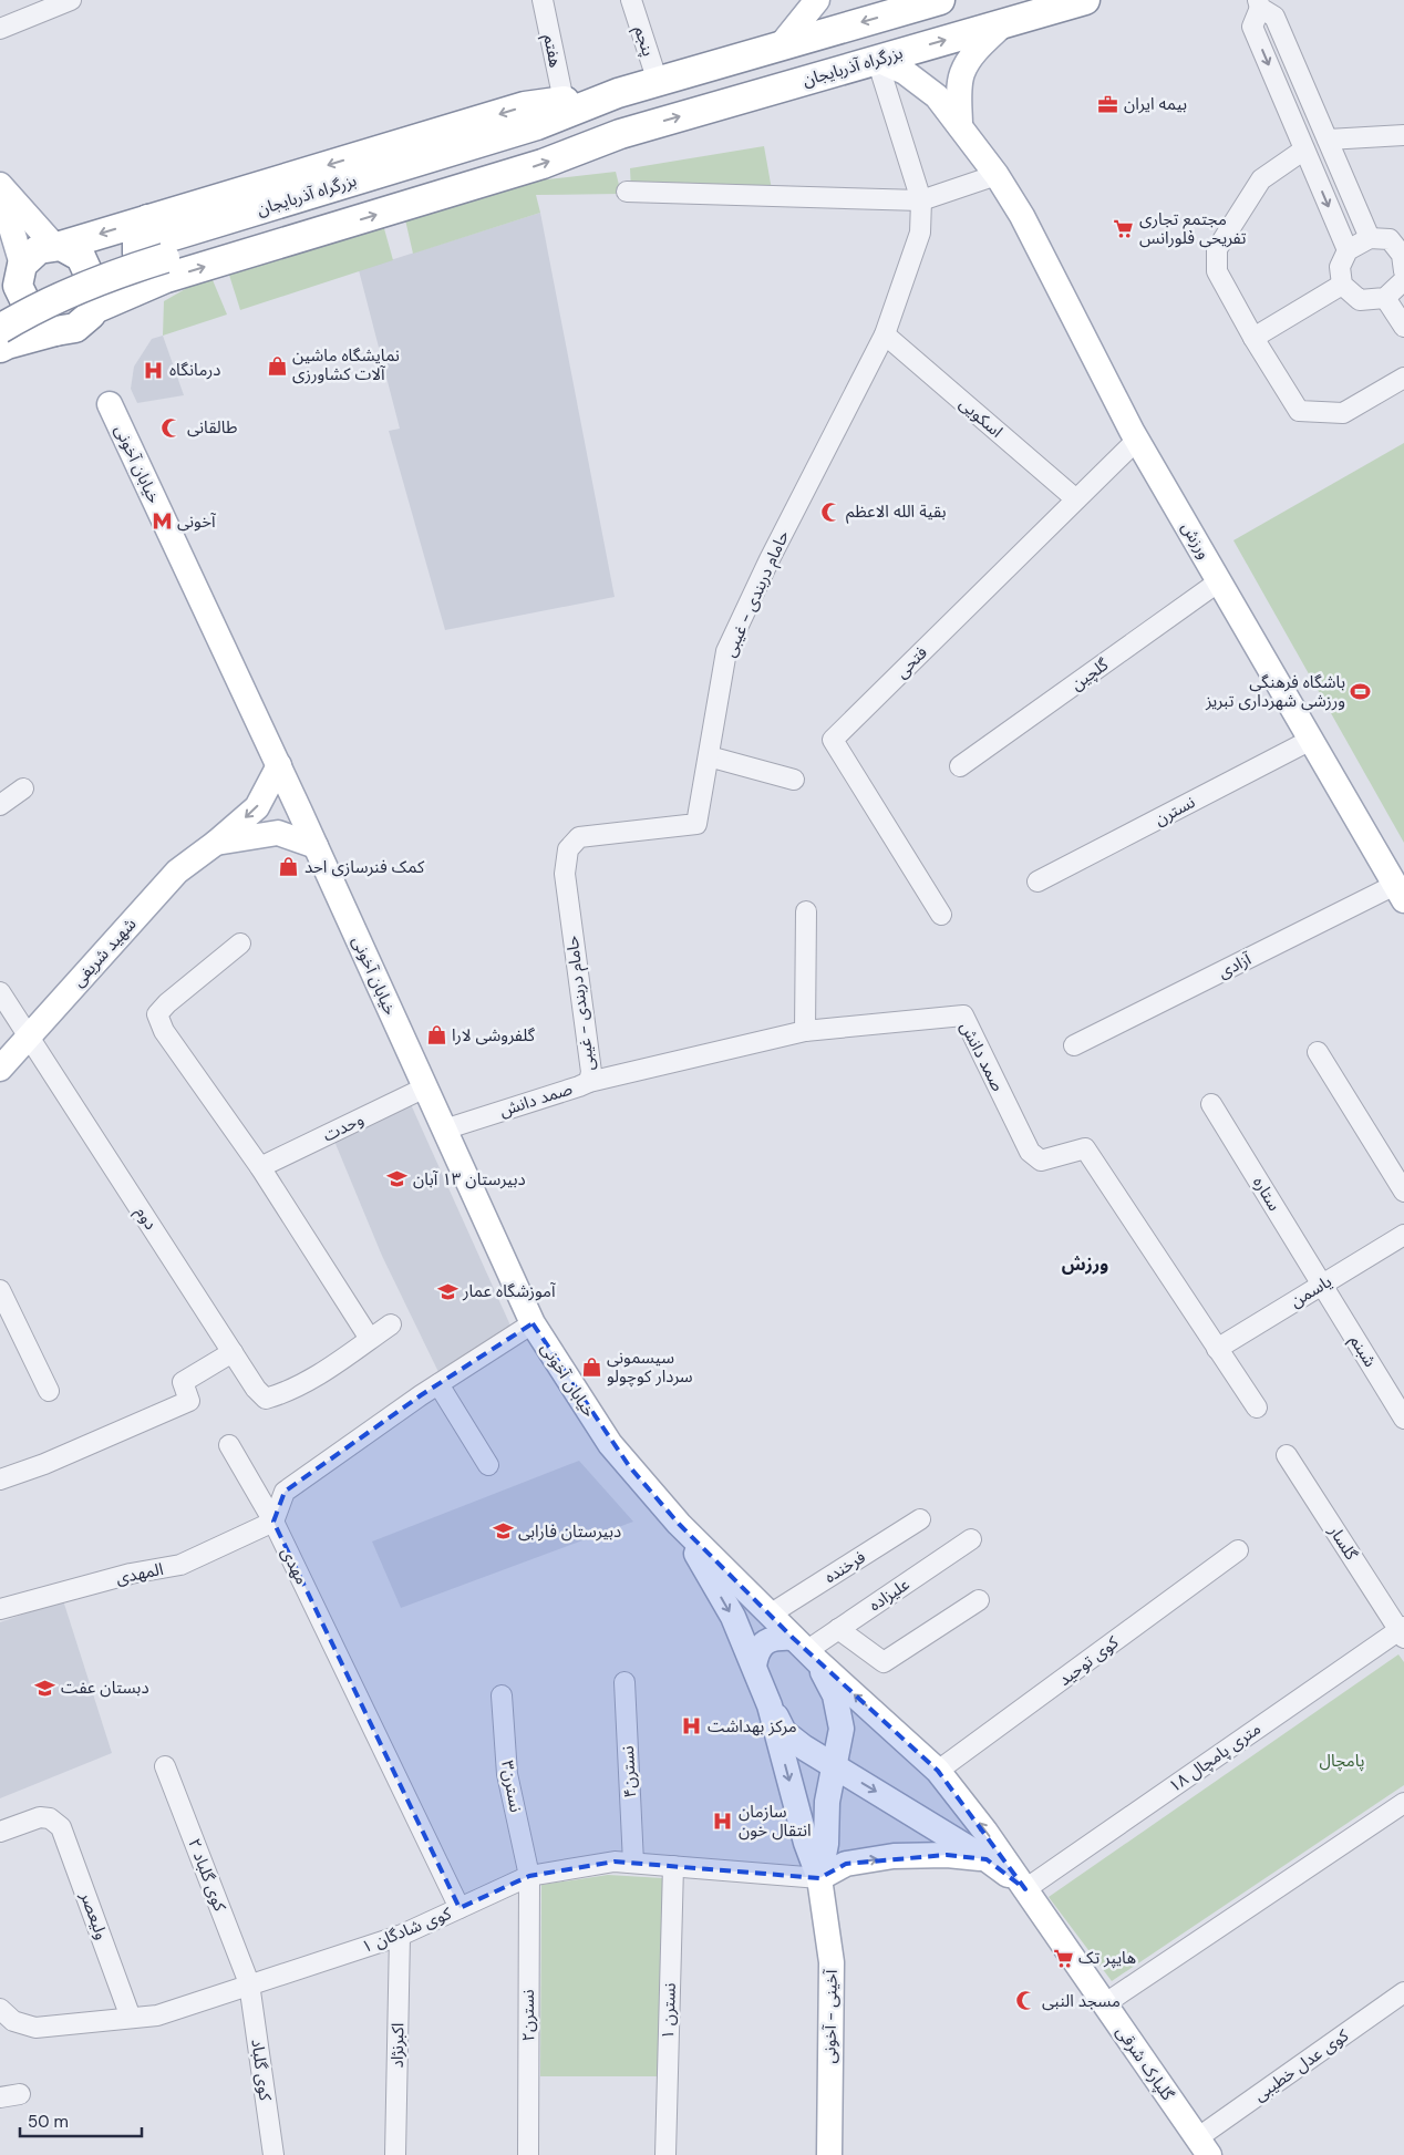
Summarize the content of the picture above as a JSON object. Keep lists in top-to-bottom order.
{
  "streets": {
    "highway": ["بزرگراه آذربایجان"],
    "main road": [
      "خیابان آخونی",
      "ورزش",
      "شهید شریفی",
      "آخینی - آخونی",
      "گلپارک شرقی"
    ],
    "street": [
      "پنجم",
      "هفتم",
      "اسکویی",
      "حامام دربندی - غیبی",
      "فتحی",
      "گلچین",
      "نسترن",
      "آزادی",
      "صمد دانش",
      "وحدت",
      "ستاره",
      "دوم",
      "یاسمن",
      "شبنم",
      "گلسار",
      "مهدی",
      "فرخنده",
      "المهدی",
      "علیزاده",
      "کوی توحید",
      "۱۸ متری پامچال",
      "نسترن۴",
      "نسترن۳",
      "کوی گلباد ۲",
      "ولیعصر",
      "کوی شادگان ۱",
      "نسترن ۱",
      "نسترن۲",
      "اکبرنژاد",
      "کوی عدل خطیبی",
      "کوی گلباد"
    ]
  },
  "crossings": [
    ["پنجم", "بزرگراه آذربایجان"],
    ["هفتم", "بزرگراه آذربایجان"],
    ["بزرگراه آذربایجان", "ورزش"],
    ["بزرگراه آذربایجان", "حامام دربندی - غیبی"],
    ["اسکویی", "حامام دربندی - غیبی"],
    ["اسکویی", "فتحی"],
    ["خیابان آخونی", "شهید شریفی"],
    ["خیابان آخونی", "صمد دانش"],
    ["خیابان آخونی", "وحدت"],
    ["خیابان آخونی", "گلپارک شرقی"],
    ["ورزش", "حامام دربندی - غیبی"],
    ["ورزش", "فتحی"],
    ["ورزش", "گلچین"],
    ["ورزش", "نسترن"],
    ["ورزش", "آزادی"],
    ["حامام دربندی - غیبی", "صمد دانش"],
    ["شهید شریفی", "دوم"],
    ["صمد دانش", "یاسمن"],
    ["ستاره", "یاسمن"],
    ["ستاره", "شبنم"],
    ["یاسمن", "شبنم"],
    ["گلسار", "۱۸ متری پامچال"],
    ["مهدی", "المهدی"],
    ["مهدی", "کوی شادگان ۱"],
    ["فرخنده", "گلپارک شرقی"],
    ["علیزاده", "گلپارک شرقی"],
    ["کوی توحید", "گلپارک شرقی"],
    ["۱۸ متری پامچال", "گلپارک شرقی"],
    ["نسترن۴", "کوی شادگان ۱"],
    ["نسترن۳", "کوی شادگان ۱"],
    ["نسترن۳", "نسترن۲"],
    ["کوی گلباد ۲", "کوی شادگان ۱"],
    ["کوی گلباد ۲", "کوی گلباد"],
    ["ولیعصر", "کوی شادگان ۱"],
    ["کوی شادگان ۱", "نسترن ۱"],
    ["کوی شادگان ۱", "نسترن۲"],
    ["کوی شادگان ۱", "آخینی - آخونی"],
    ["کوی شادگان ۱", "اکبرنژاد"],
    ["کوی شادگان ۱", "کوی گلباد"],
    ["گلپارک شرقی", "کوی عدل خطیبی"]
  ],
  "districts": ["ورزش"],
  "parks": ["پامچال"],
  "places": {
    "office": ["بیمه ایران"],
    "supermarket": ["مجتمع تجاری تفریحی فلورانس", "هایپر تک"],
    "shop": [
      "نمایشگاه ماشین آلات کشاورزی",
      "کمک فنرسازی احد",
      "گلفروشی لارا",
      "سیسمونی سردار کوچولو"
    ],
    "hospital": ["درمانگاه", "مرکز بهداشت", "سازمان انتقال خون"],
    "mosque": ["طالقانی", "بقیة الله الاعظم", "مسجد النبی"],
    "metro station": ["آخونی"],
    "sports": ["باشگاه فرهنگی ورزشی شهرداری تبریز"],
    "school or university": [
      "دبیرستان ۱۳ آبان",
      "آموزشگاه عمار",
      "دبیرستان فارابی",
      "دبستان عفت"
    ]
  },
  "scale_bar": "50 m"
}
